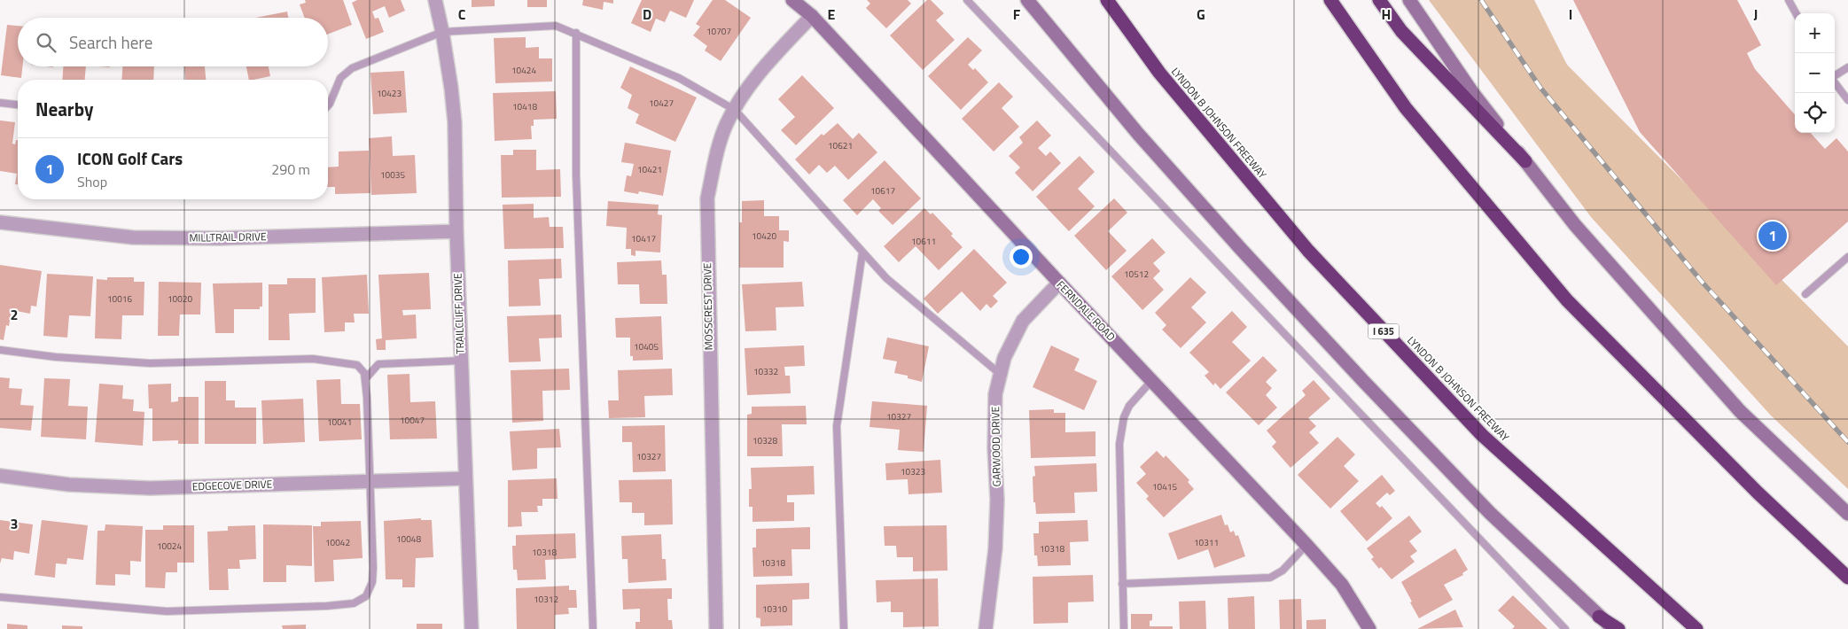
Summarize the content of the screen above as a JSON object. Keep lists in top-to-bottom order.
{
  "streets": {
    "highway": ["LYNDON B JOHNSON FREEWAY", "I 635"],
    "main road": ["FERNDALE ROAD"],
    "street": [
      "MILLTRAIL DRIVE",
      "MOSSCREST DRIVE",
      "TRAILCLIFF DRIVE",
      "GARWOOD DRIVE",
      "EDGECOVE DRIVE"
    ]
  },
  "crossings": [
    ["MILLTRAIL DRIVE", "TRAILCLIFF DRIVE"],
    ["MOSSCREST DRIVE", "FERNDALE ROAD"],
    ["FERNDALE ROAD", "GARWOOD DRIVE"],
    ["TRAILCLIFF DRIVE", "EDGECOVE DRIVE"]
  ],
  "house_numbers": [
    "10707",
    "10424",
    "10423",
    "10427",
    "10418",
    "10621",
    "10421",
    "10035",
    "10617",
    "10420",
    "10417",
    "10611",
    "10512",
    "10016",
    "10020",
    "10405",
    "10332",
    "10327",
    "10047",
    "10041",
    "10328",
    "10327",
    "10323",
    "10415",
    "10048",
    "10042",
    "10311",
    "10024",
    "10318",
    "10318",
    "10318",
    "10312",
    "10310"
  ],
  "page": {
    "map_buttons": ["+", "−"],
    "search": "Search here",
    "heading": "Nearby",
    "list": [
      {
        "mark": "1",
        "name": "ICON Golf Cars",
        "note": "Shop",
        "value": "290 m"
      }
    ],
    "pins": "1"
  },
  "grid": {
    "columns": [
      "C",
      "D",
      "E",
      "F",
      "G",
      "H",
      "I",
      "J"
    ],
    "rows": ["2", "3"]
  }
}
